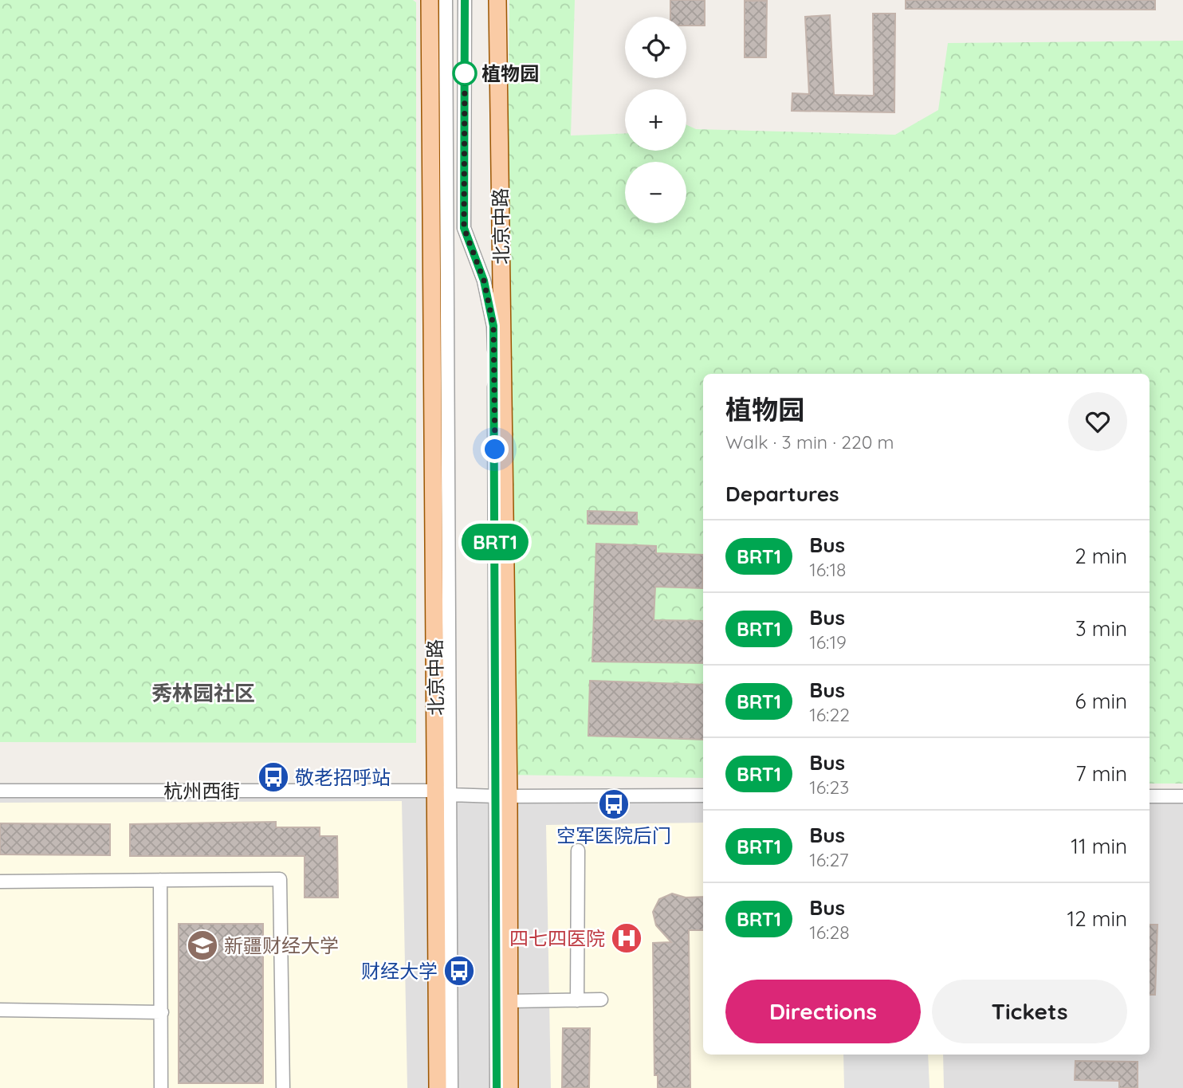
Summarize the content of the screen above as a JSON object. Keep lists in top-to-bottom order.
{
  "streets": {
    "main road": ["北京中路"],
    "street": ["杭州西街"]
  },
  "crossings": [
    ["北京中路", "杭州西街"]
  ],
  "districts": ["秀林园社区"],
  "places": {
    "other": ["植物园"],
    "bus stop": ["敬老招呼站", "空军医院后门", "财经大学"],
    "hospital": ["四七四医院"],
    "school or university": ["新疆财经大学"]
  },
  "lines": ["bus line BRT1"],
  "page": {
    "on_map": "BRT1",
    "map_buttons": ["+", "−"],
    "heading": [
      ["植物园", "Walk · 3 min · 220 m"],
      "Departures"
    ],
    "list": [
      {
        "mark": "BRT1",
        "name": "Bus",
        "note": "16:18",
        "value": "2 min"
      },
      {
        "mark": "BRT1",
        "name": "Bus",
        "note": "16:19",
        "value": "3 min"
      },
      {
        "mark": "BRT1",
        "name": "Bus",
        "note": "16:22",
        "value": "6 min"
      },
      {
        "mark": "BRT1",
        "name": "Bus",
        "note": "16:23",
        "value": "7 min"
      },
      {
        "mark": "BRT1",
        "name": "Bus",
        "note": "16:27",
        "value": "11 min"
      },
      {
        "mark": "BRT1",
        "name": "Bus",
        "note": "16:28",
        "value": "12 min"
      }
    ],
    "buttons": ["Directions", "Tickets"]
  }
}
